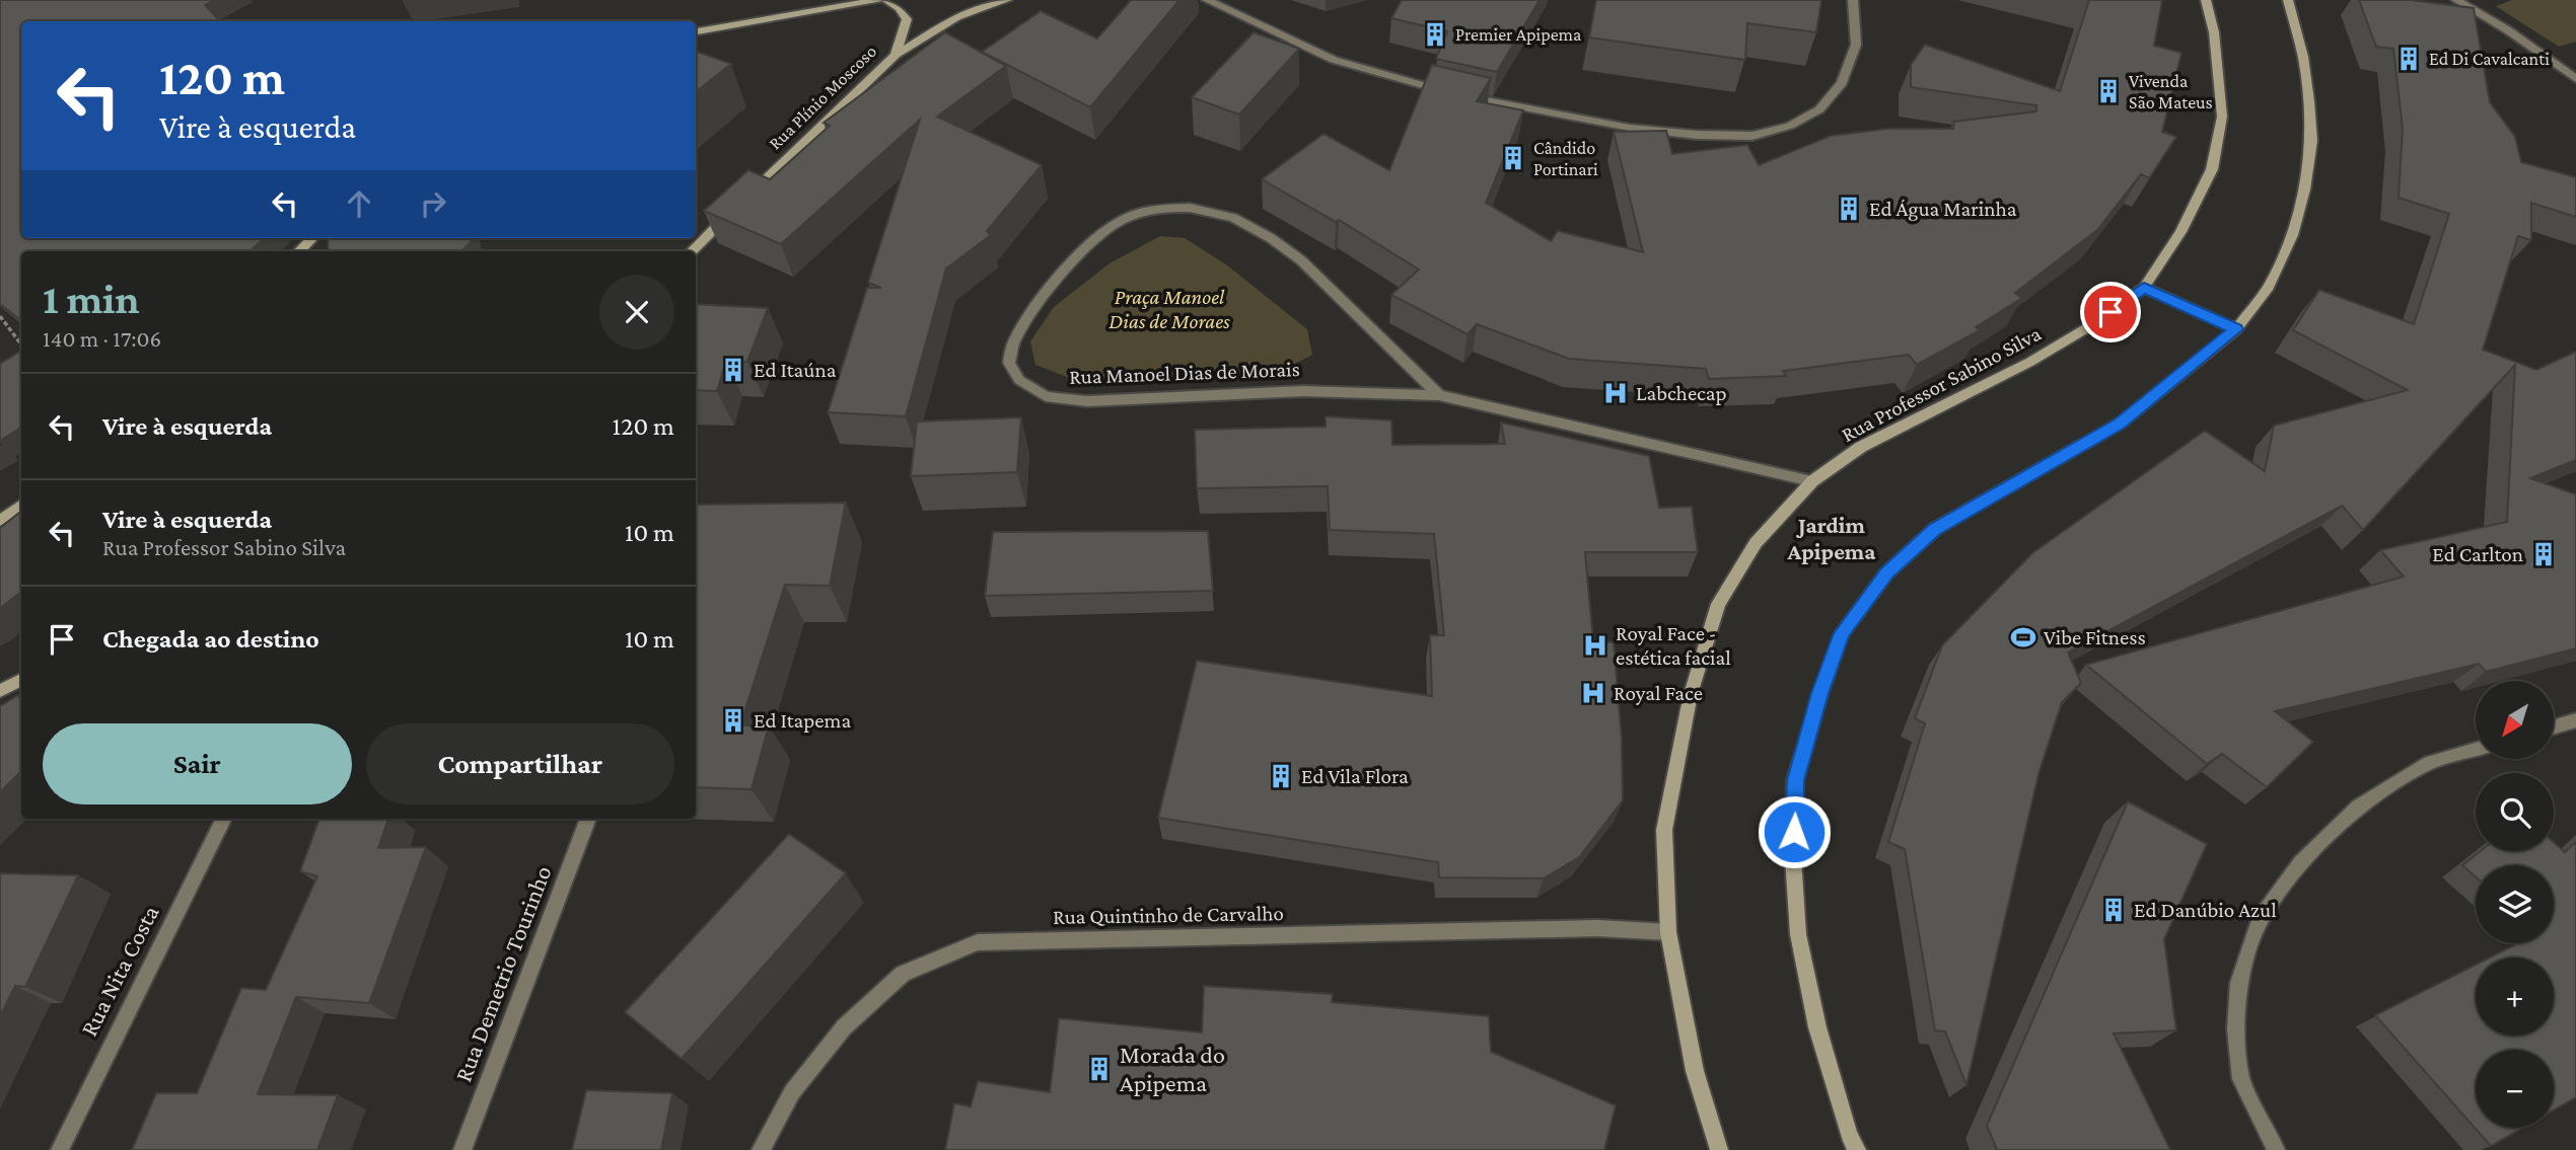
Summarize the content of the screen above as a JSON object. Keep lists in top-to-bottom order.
{
  "streets": {
    "main road": ["Rua Plínio Moscoso", "Rua Professor Sabino Silva"],
    "street": [
      "Rua Manoel Dias de Morais",
      "Rua Quintinho de Carvalho",
      "Rua Nita Costa",
      "Rua Demetrio Tourinho"
    ]
  },
  "crossings": [
    ["Rua Manoel Dias de Morais", "Rua Professor Sabino Silva"],
    ["Rua Professor Sabino Silva", "Rua Quintinho de Carvalho"]
  ],
  "districts": ["Jardim Apipema"],
  "parks": ["Praça Manoel Dias de Moraes"],
  "places": {
    "building": [
      "Premier Apipema",
      "Ed Di Cavalcanti",
      "Vivenda São Mateus",
      "Cândido Portinari",
      "Ed Água Marinha",
      "Ed Itaúna",
      "Ed Carlton",
      "Ed Itapema",
      "Ed Vila Flora",
      "Ed Danúbio Azul",
      "Morada do Apipema"
    ],
    "hospital": ["Labchecap", "Royal Face - estética facial", "Royal Face"],
    "sports": ["Vibe Fitness"]
  },
  "north": "bottom left",
  "page": {
    "turn": ["120 m", "Vire à esquerda"],
    "heading": ["1 min", "140 m · 17:06"],
    "list": [
      {
        "name": "Vire à esquerda",
        "value": "120 m"
      },
      {
        "name": "Vire à esquerda",
        "note": "Rua Professor Sabino Silva",
        "value": "10 m"
      },
      {
        "name": "Chegada ao destino",
        "value": "10 m"
      }
    ],
    "map_buttons": ["+", "−"],
    "buttons": ["Sair", "Compartilhar"]
  }
}
